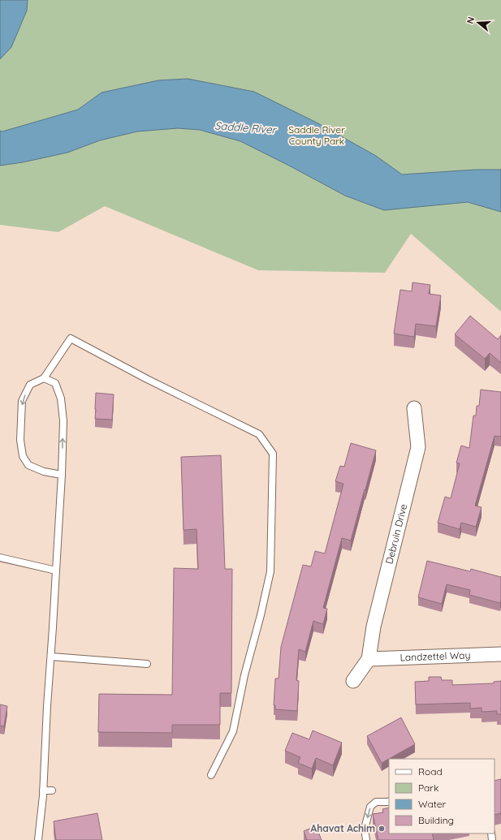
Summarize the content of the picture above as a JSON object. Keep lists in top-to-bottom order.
{
  "streets": {
    "street": ["Debruin Drive", "Landzettel Way"]
  },
  "crossings": [
    ["Debruin Drive", "Landzettel Way"]
  ],
  "water": ["Saddle River"],
  "parks": ["Saddle River County Park"],
  "places": ["Ahavat Achim"],
  "legend": [
    "Road",
    "Park",
    "Water",
    "Building"
  ],
  "north": "left"
}
